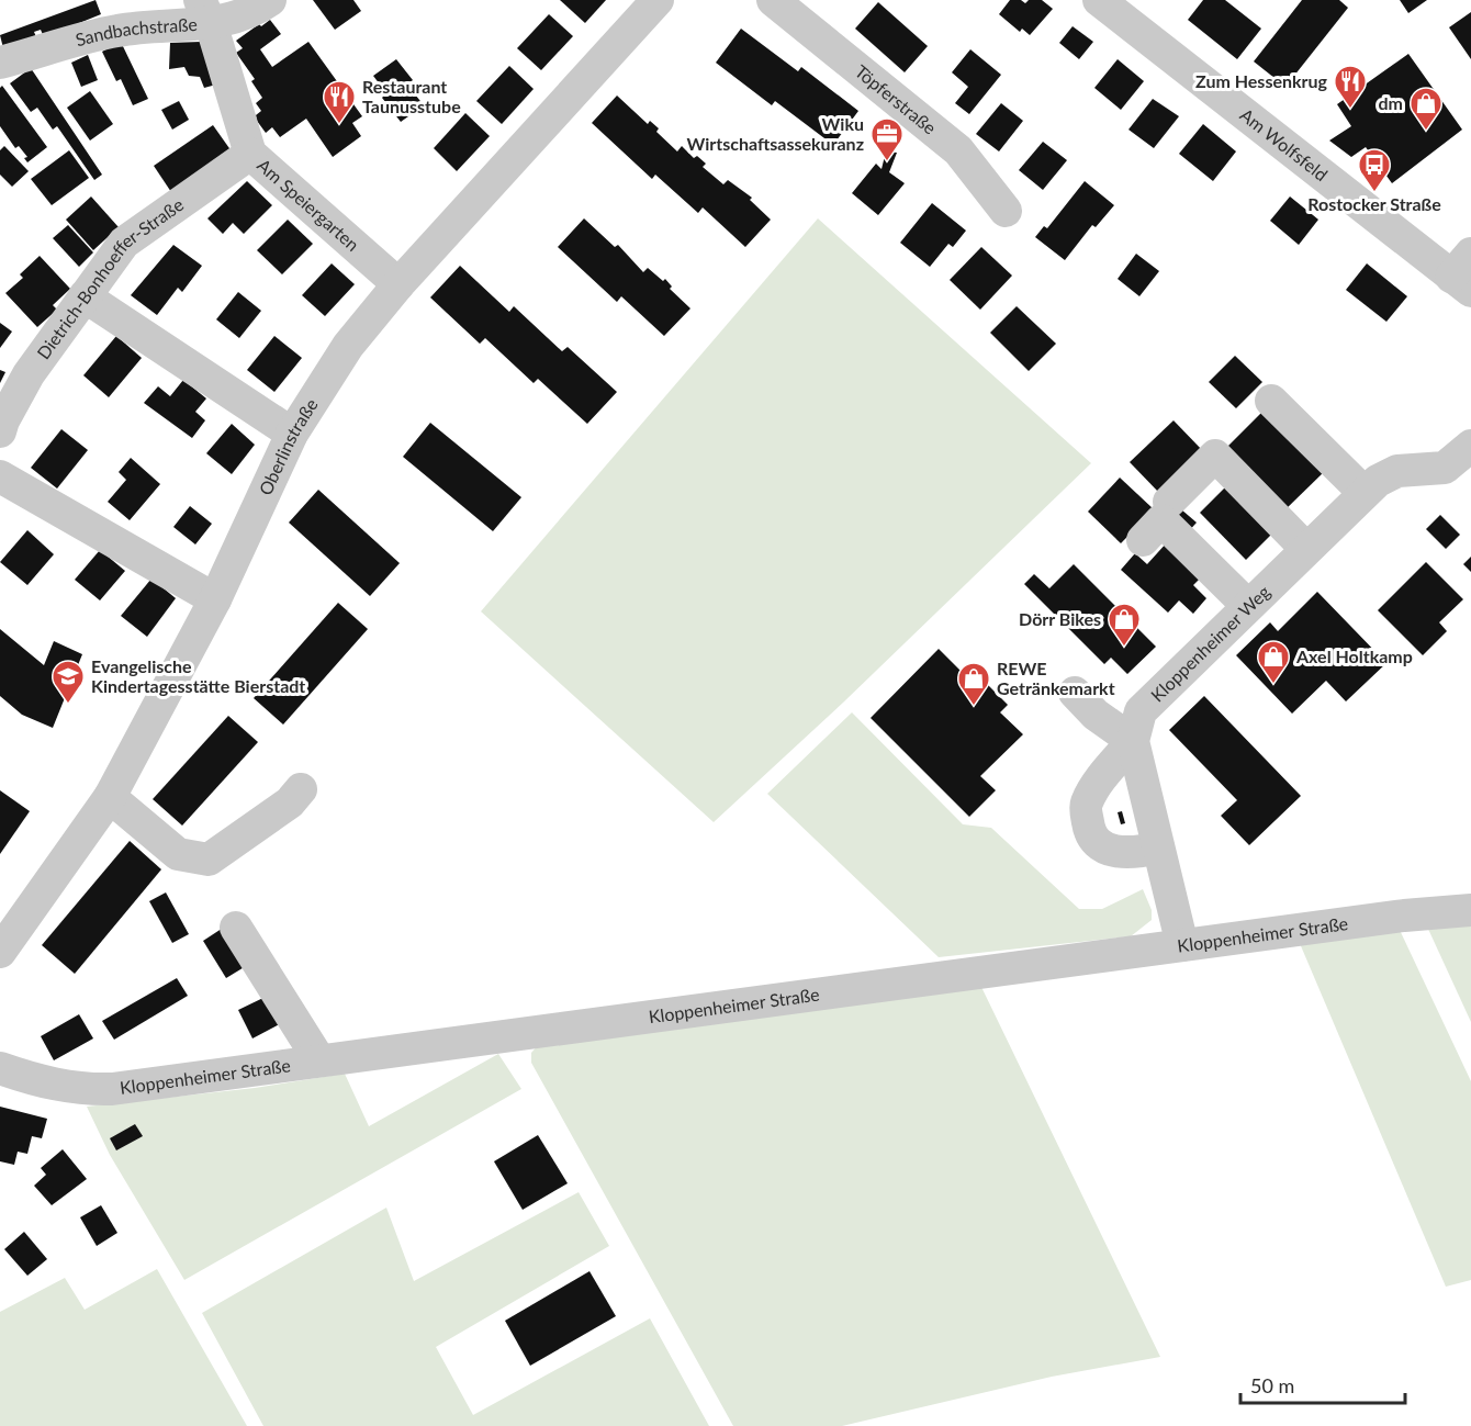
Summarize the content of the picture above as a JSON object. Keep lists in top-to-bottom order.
{
  "streets": {
    "street": [
      "Sandbachstraße",
      "Töpferstraße",
      "Am Wolfsfeld",
      "Am Speiergarten",
      "Dietrich-Bonhoeffer-Straße",
      "Oberlinstraße",
      "Kloppenheimer Weg",
      "Kloppenheimer Straße"
    ]
  },
  "crossings": [
    ["Sandbachstraße", "Am Speiergarten"],
    ["Am Speiergarten", "Dietrich-Bonhoeffer-Straße"],
    ["Am Speiergarten", "Oberlinstraße"],
    ["Kloppenheimer Weg", "Kloppenheimer Straße"]
  ],
  "places": {
    "restaurant": ["Zum Hessenkrug", "Restaurant Taunusstube"],
    "shop": [
      "dm",
      "Dörr Bikes",
      "Axel Holtkamp",
      "REWE Getränkemarkt"
    ],
    "office": ["Wiku Wirtschaftsassekuranz"],
    "bus stop": ["Rostocker Straße"],
    "school or university": ["Evangelische Kindertagesstätte Bierstadt"]
  },
  "scale_bar": "50 m"
}
